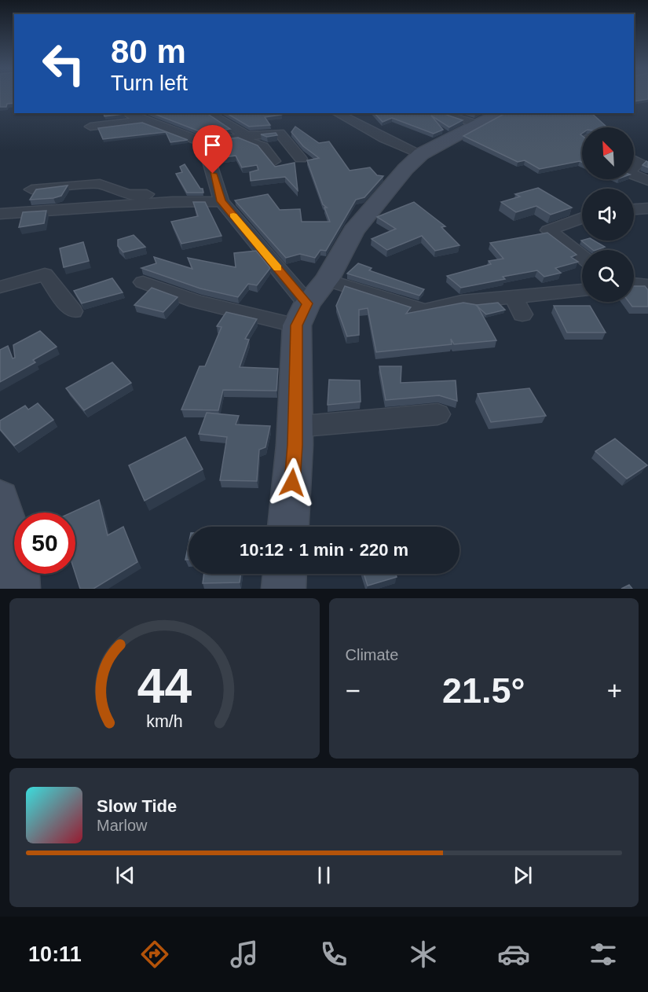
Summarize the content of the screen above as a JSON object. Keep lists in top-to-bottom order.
{
  "north": "top left",
  "page": {
    "turn": ["80 m", "Turn left"],
    "limit": "50",
    "trip": "10:12 · 1 min · 220 m",
    "tile": "Climate",
    "heat": ["−", "21.5°", "+"],
    "song": ["Slow Tide", "Marlow"],
    "tabs": "10:11",
    "gauge": ["44", "km/h"]
  }
}
